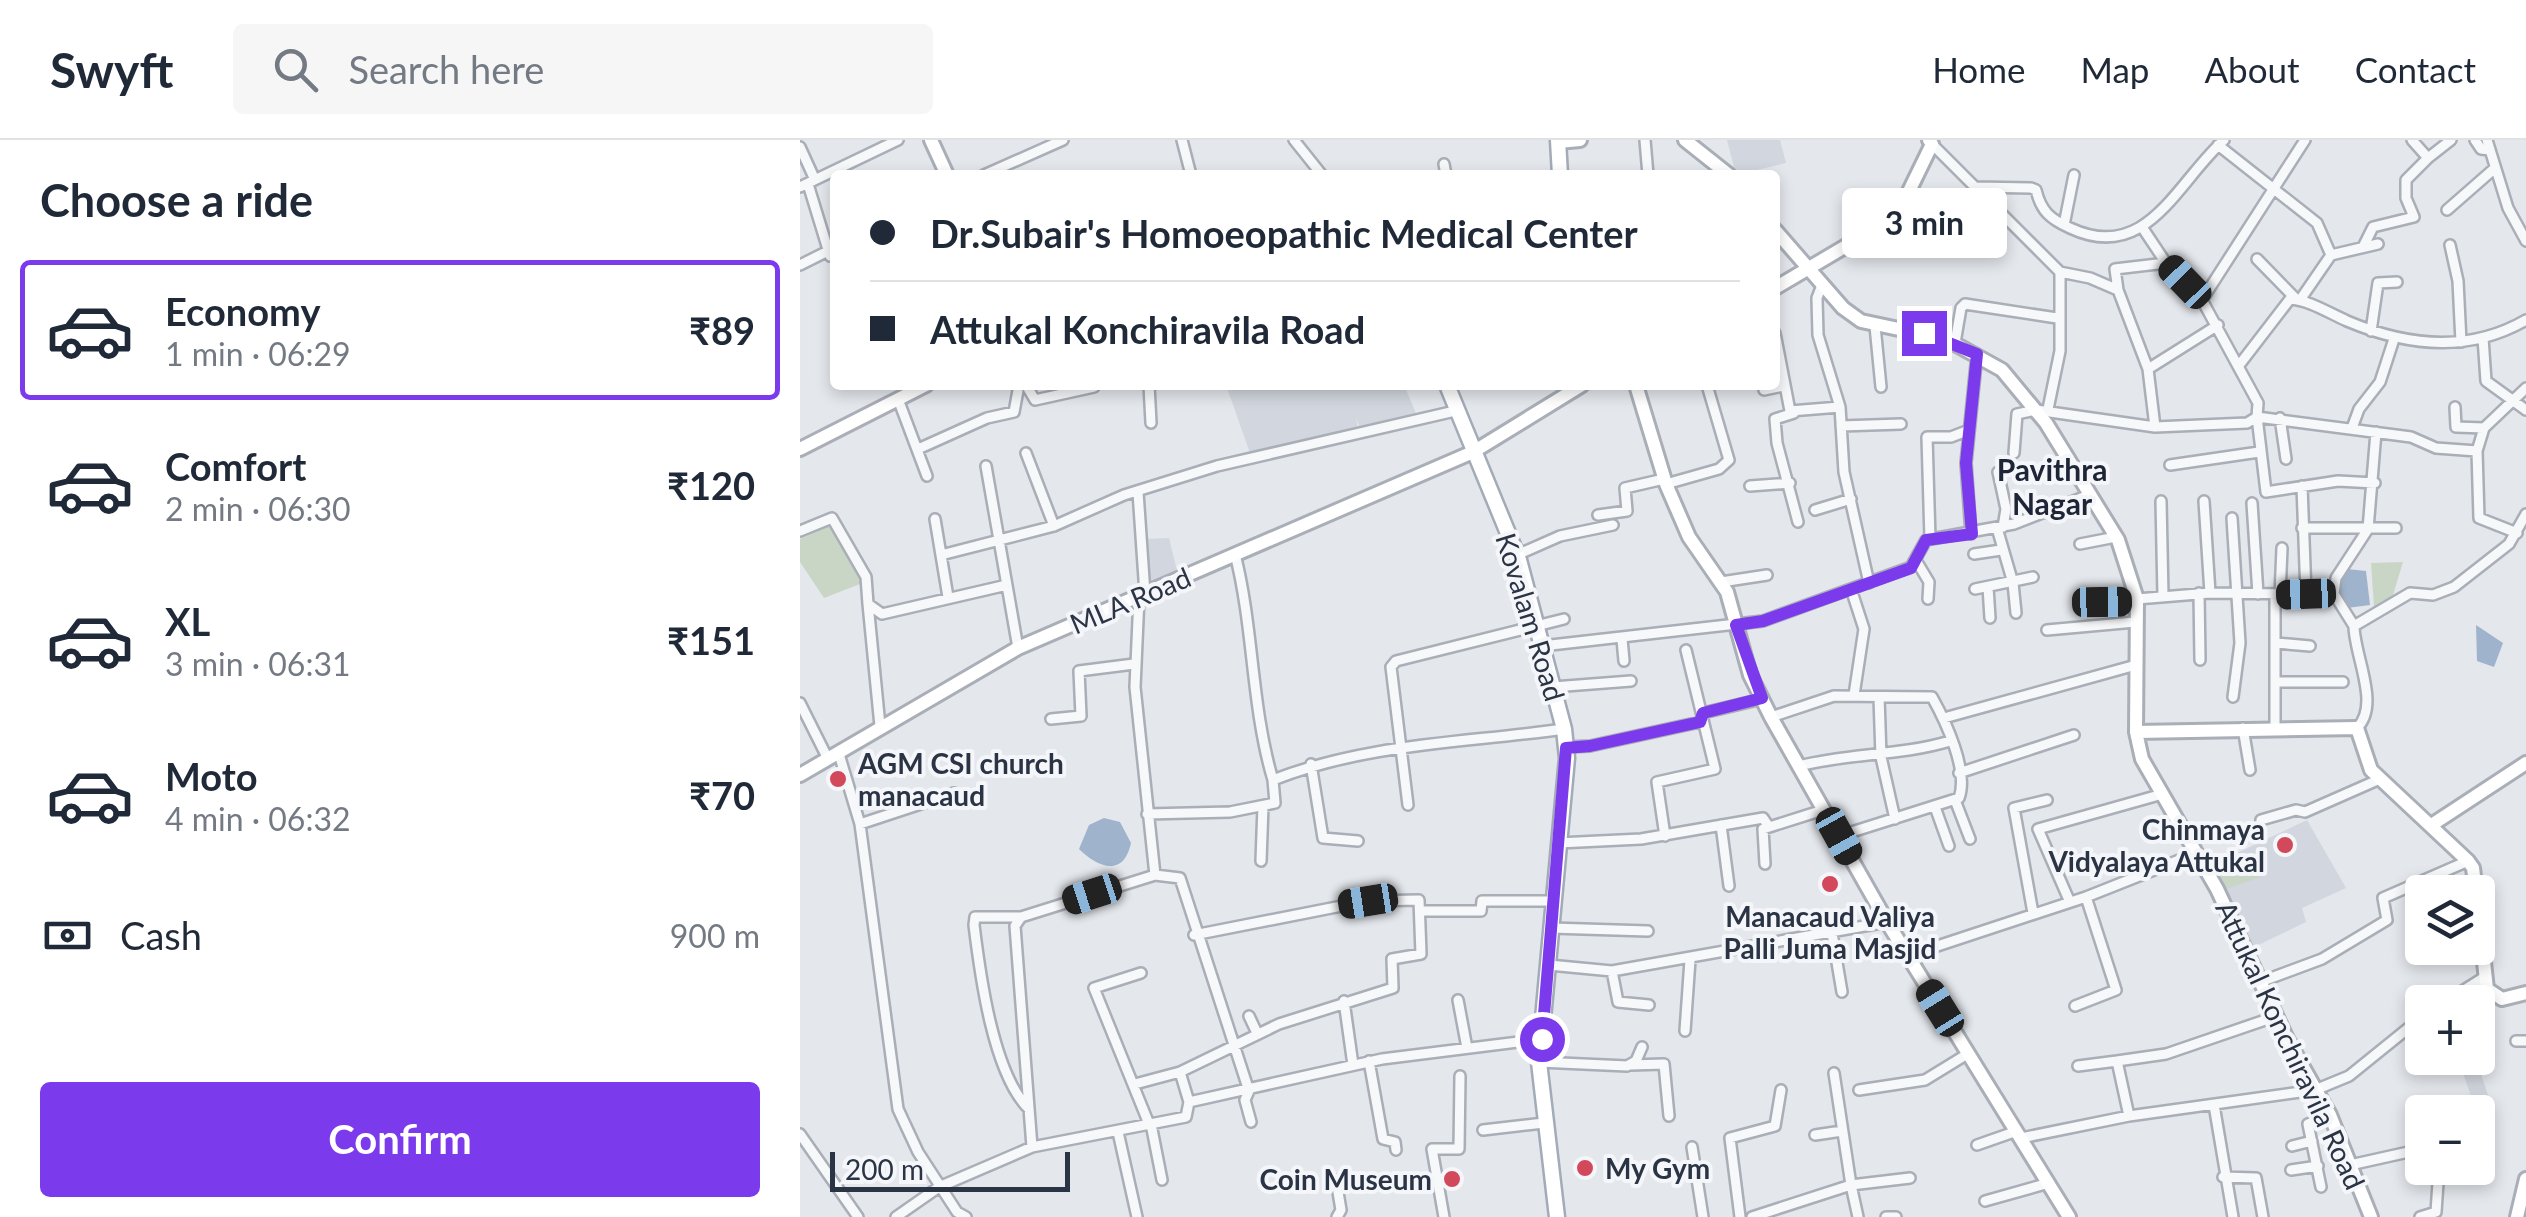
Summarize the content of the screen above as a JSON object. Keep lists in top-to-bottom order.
{
  "streets": {
    "main road": ["Kovalam Road"],
    "street": ["MLA Road", "Attukal Konchiravila Road"]
  },
  "crossings": [
    ["MLA Road", "Kovalam Road"]
  ],
  "districts": ["Pavithra Nagar"],
  "places": [
    "AGM CSI church manacaud",
    "Chinmaya Vidyalaya Attukal",
    "Manacaud Valiya Palli Juma Masjid",
    "My Gym",
    "Coin Museum"
  ],
  "scale_bar": "200 m",
  "page": {
    "header": "Swyft",
    "search": "Search here",
    "nav": [
      "Home",
      "Map",
      "About",
      "Contact"
    ],
    "heading": "Choose a ride",
    "banner": ["Dr.Subair's Homoeopathic Medical Center", "Attukal Konchiravila Road"],
    "bubble": "3 min",
    "list": [
      {
        "name": "Economy",
        "note": "1 min · 06:29",
        "value": "₹89"
      },
      {
        "name": "Comfort",
        "note": "2 min · 06:30",
        "value": "₹120"
      },
      {
        "name": "XL",
        "note": "3 min · 06:31",
        "value": "₹151"
      },
      {
        "name": "Moto",
        "note": "4 min · 06:32",
        "value": "₹70"
      }
    ],
    "map_buttons": ["+", "−"],
    "pay": ["Cash", "900 m"],
    "buttons": "Confirm",
    "scale": "200 m"
  }
}
